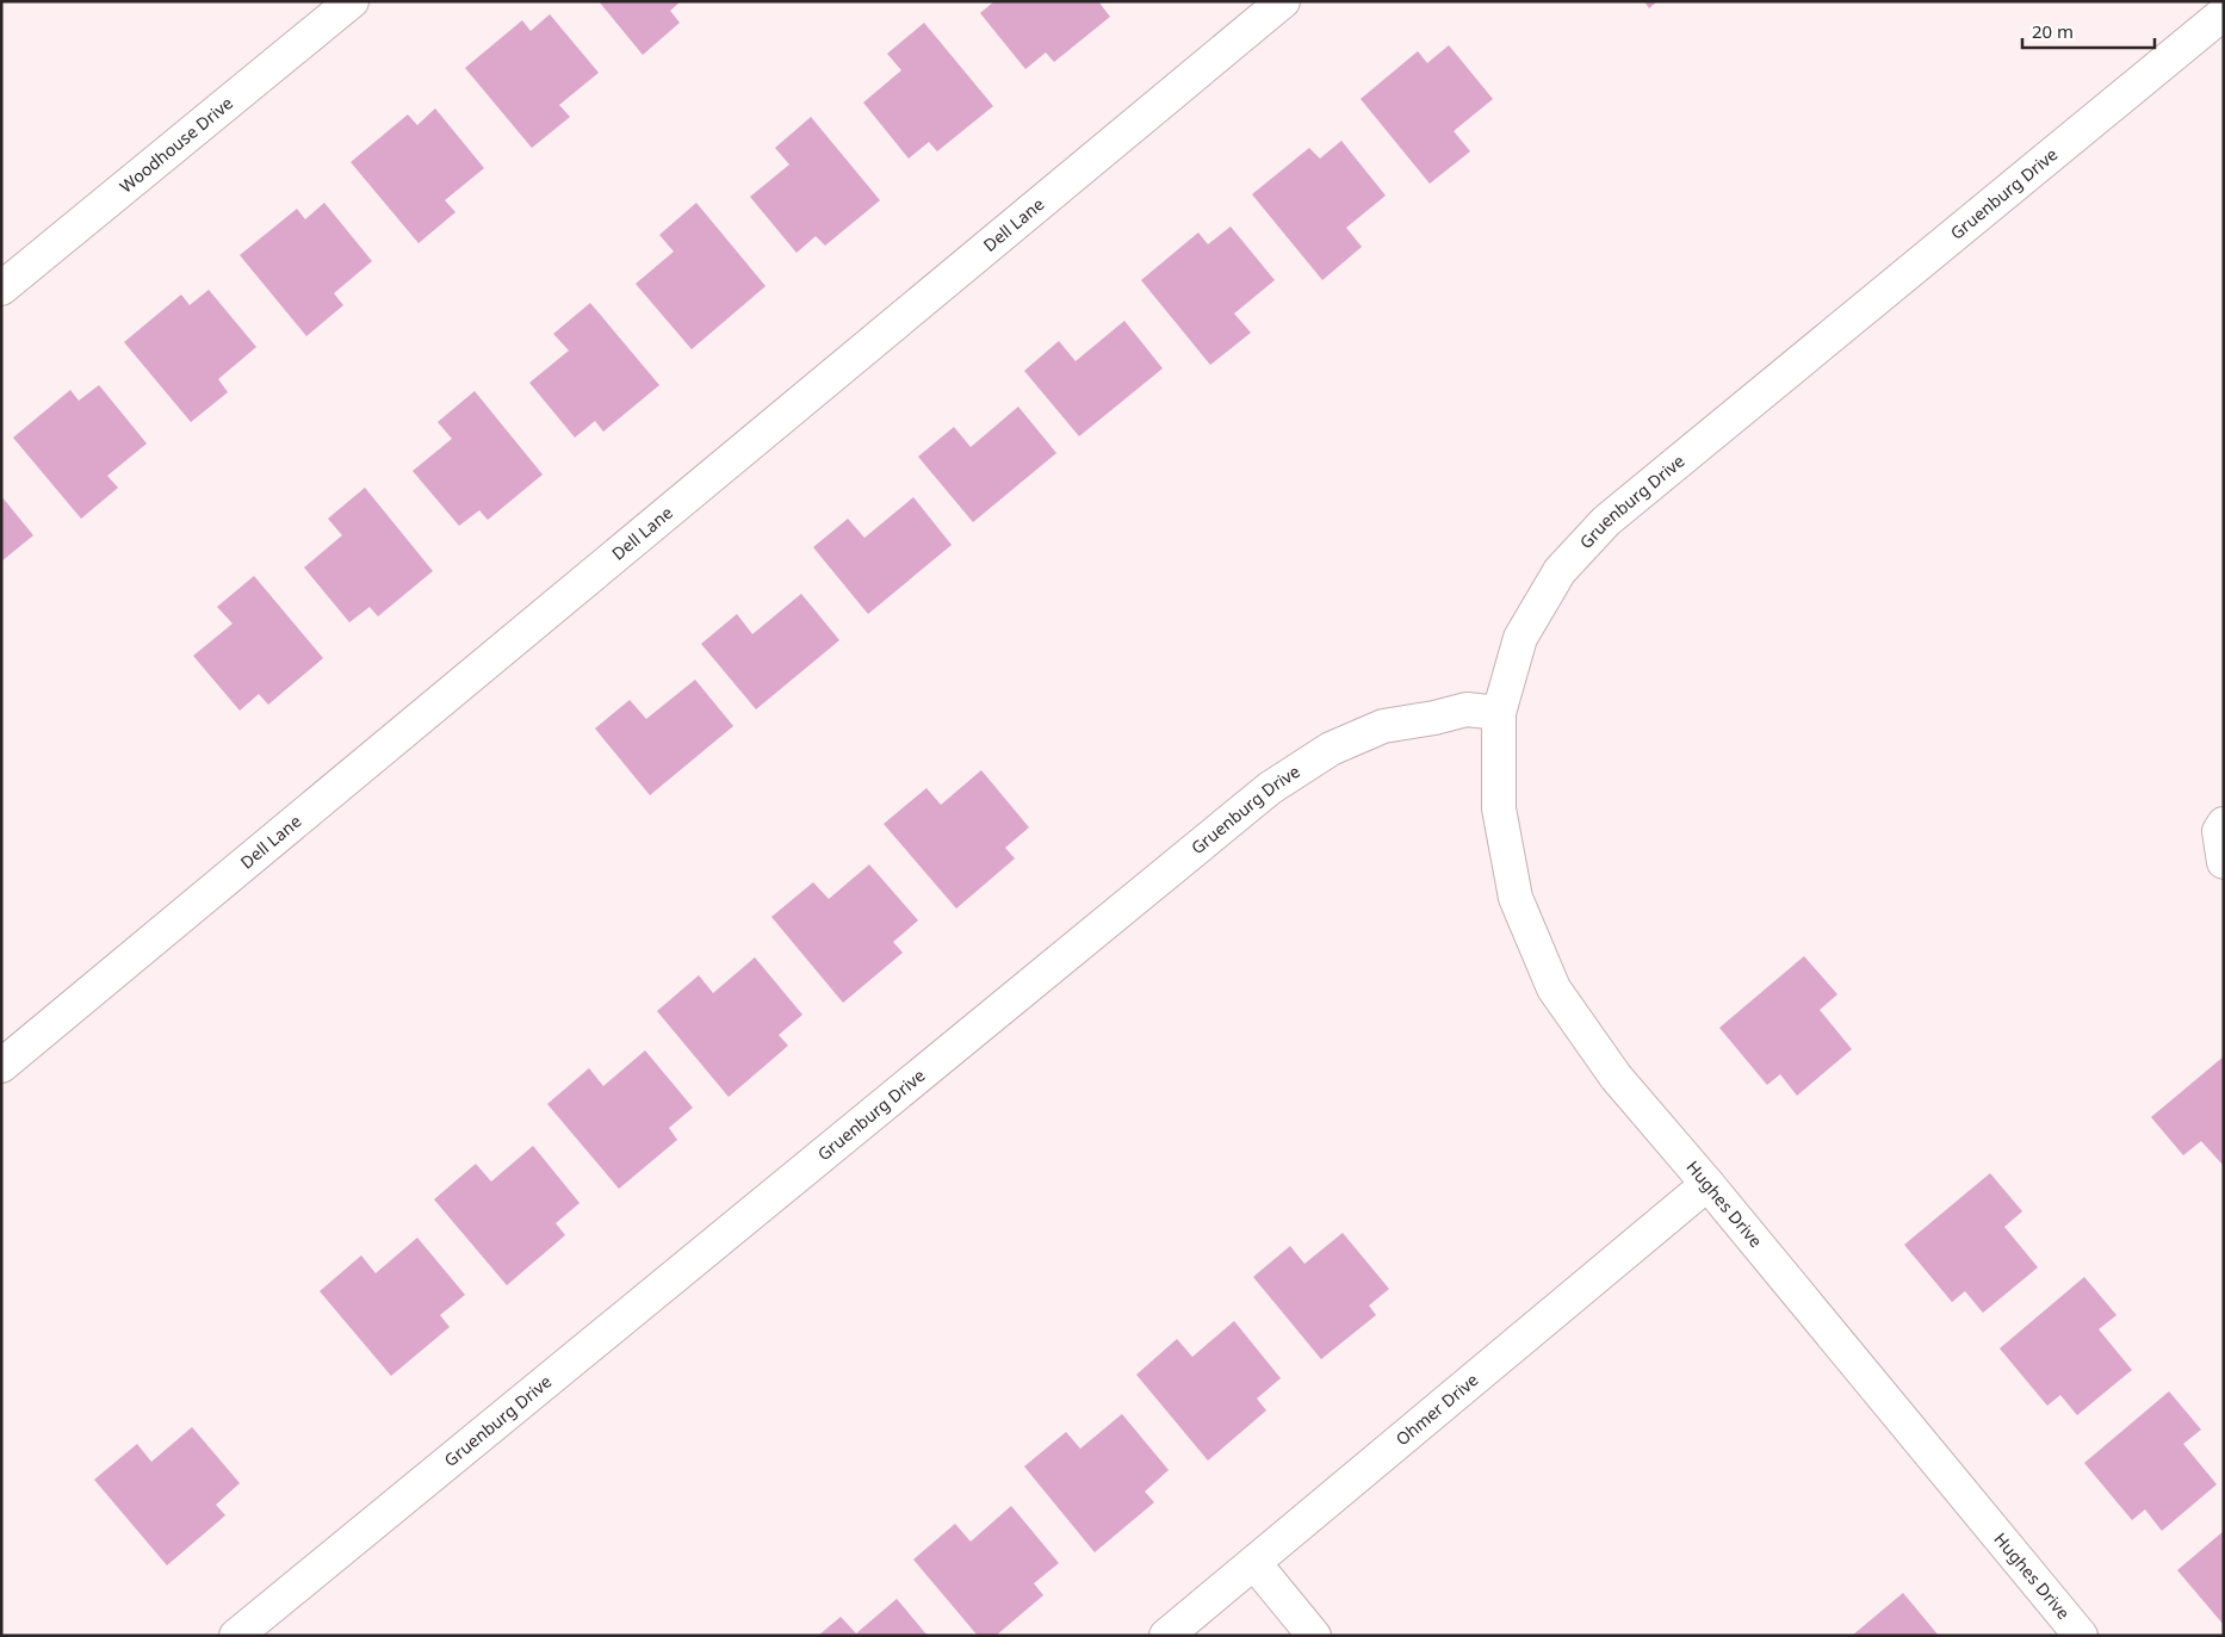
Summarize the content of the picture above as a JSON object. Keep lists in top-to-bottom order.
{
  "streets": {
    "street": [
      "Woodhouse Drive",
      "Gruenburg Drive",
      "Dell Lane",
      "Hughes Drive",
      "Ohmer Drive"
    ]
  },
  "crossings": [
    ["Gruenburg Drive", "Hughes Drive"],
    ["Hughes Drive", "Ohmer Drive"]
  ],
  "scale_bar": "20 m"
}
